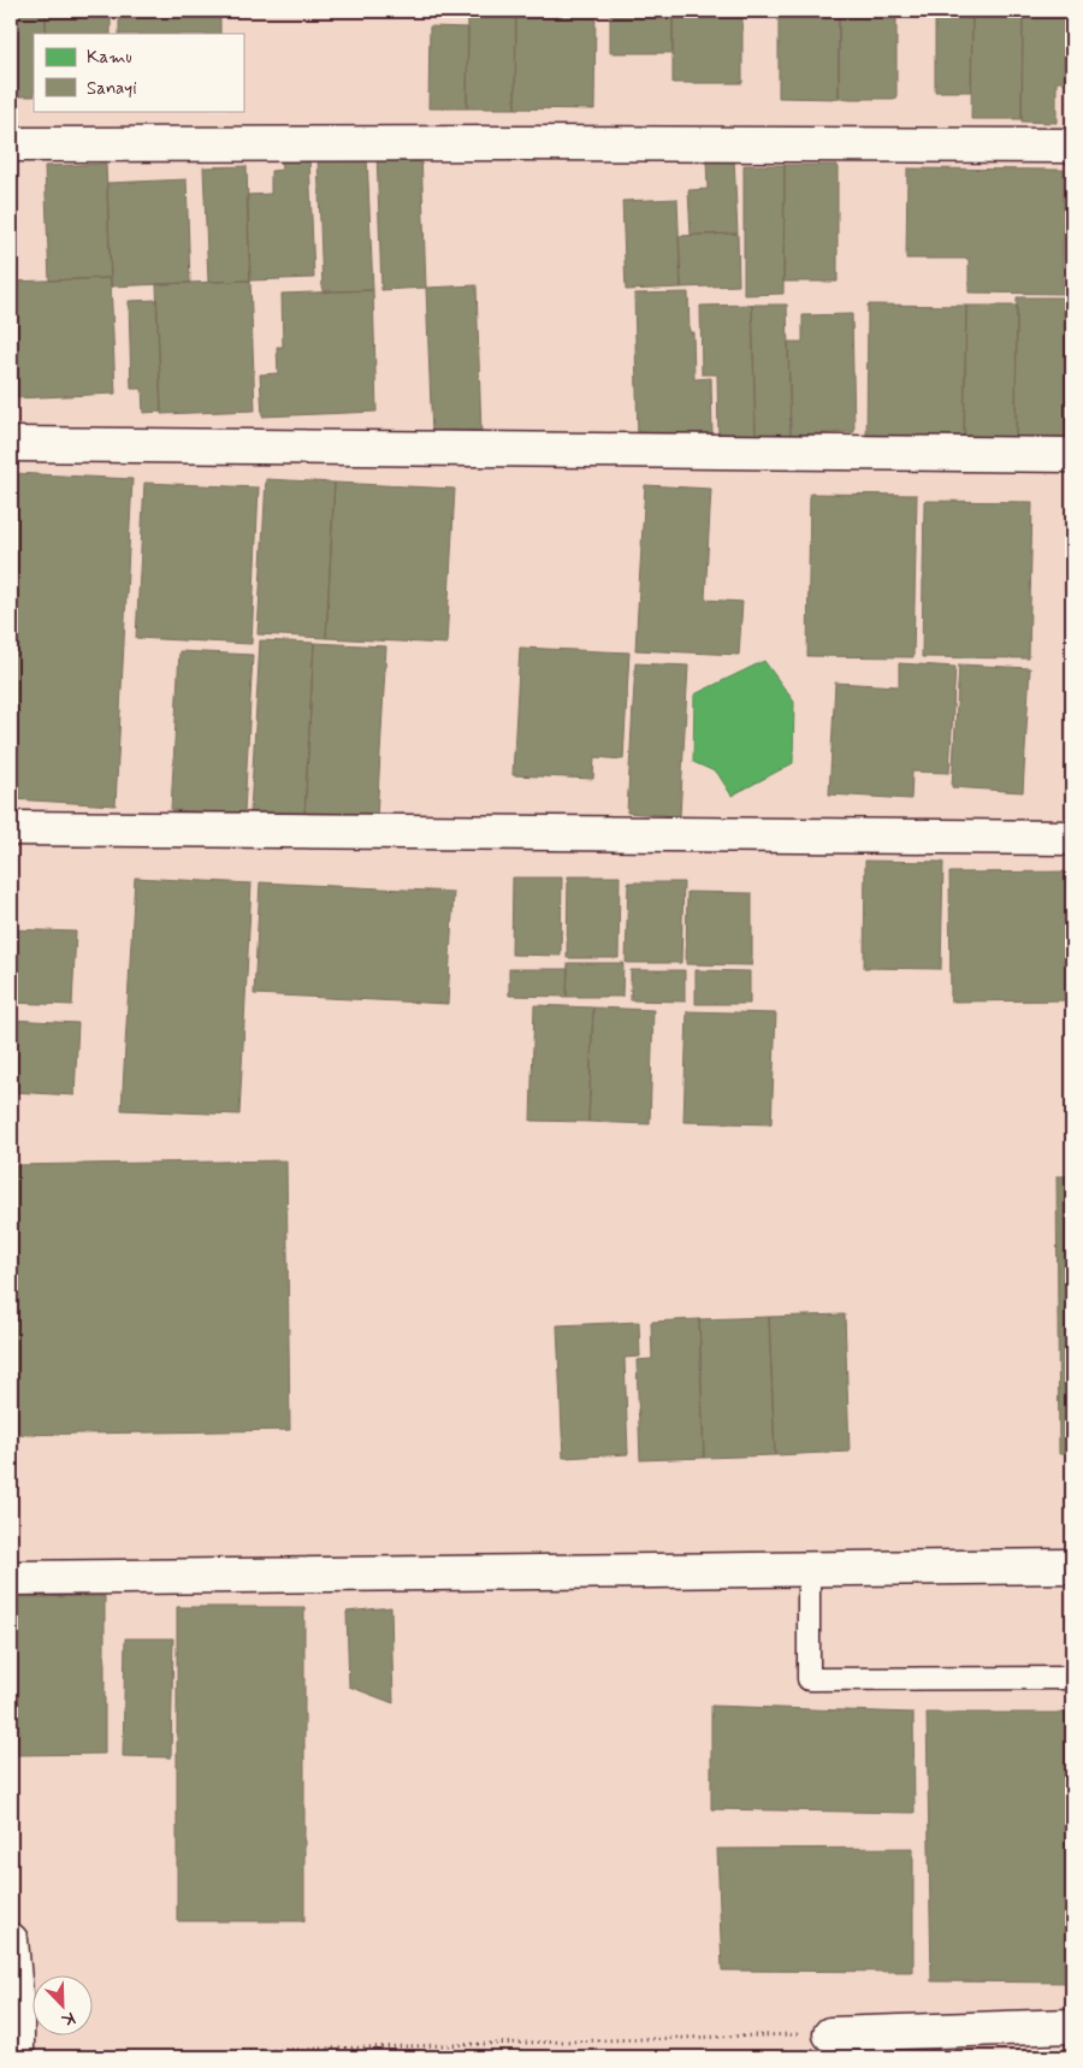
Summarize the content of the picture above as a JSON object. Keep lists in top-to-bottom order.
{
  "legend": ["Kamu", "Sanayi"],
  "north": "bottom right"
}
